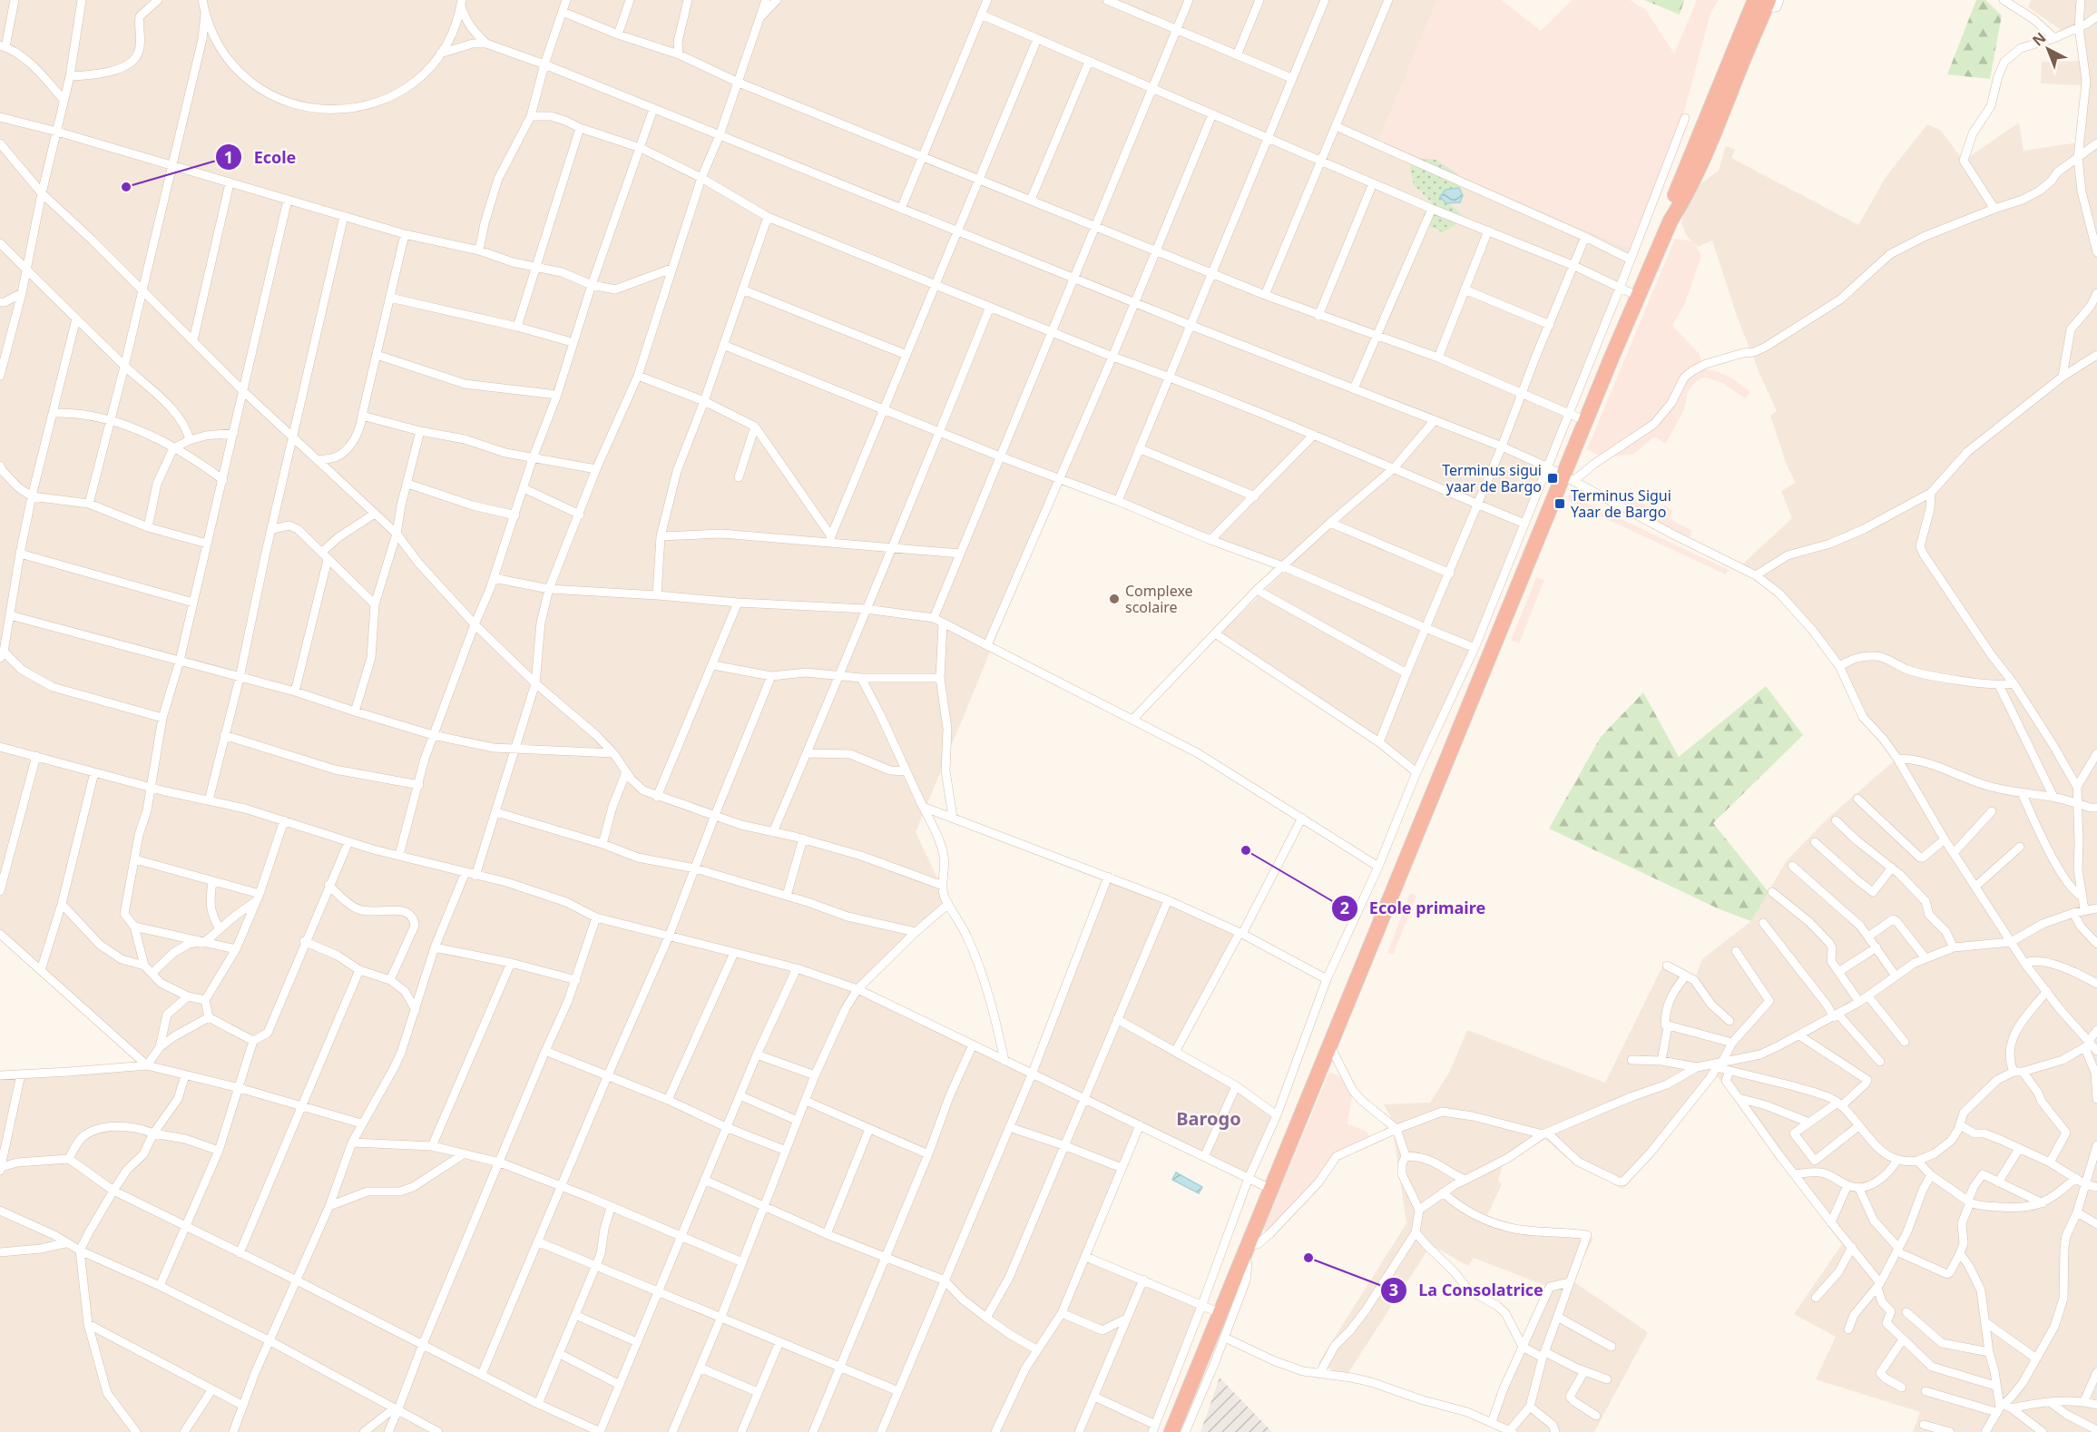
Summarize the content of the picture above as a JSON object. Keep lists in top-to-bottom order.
{
  "districts": ["Barogo"],
  "places": {
    "other": [
      "Ecole",
      "Complexe scolaire",
      "Ecole primaire",
      "La Consolatrice"
    ],
    "transit": ["Terminus sigui yaar de Bargo", "Terminus Sigui Yaar de Bargo"]
  },
  "north": "top left"
}
